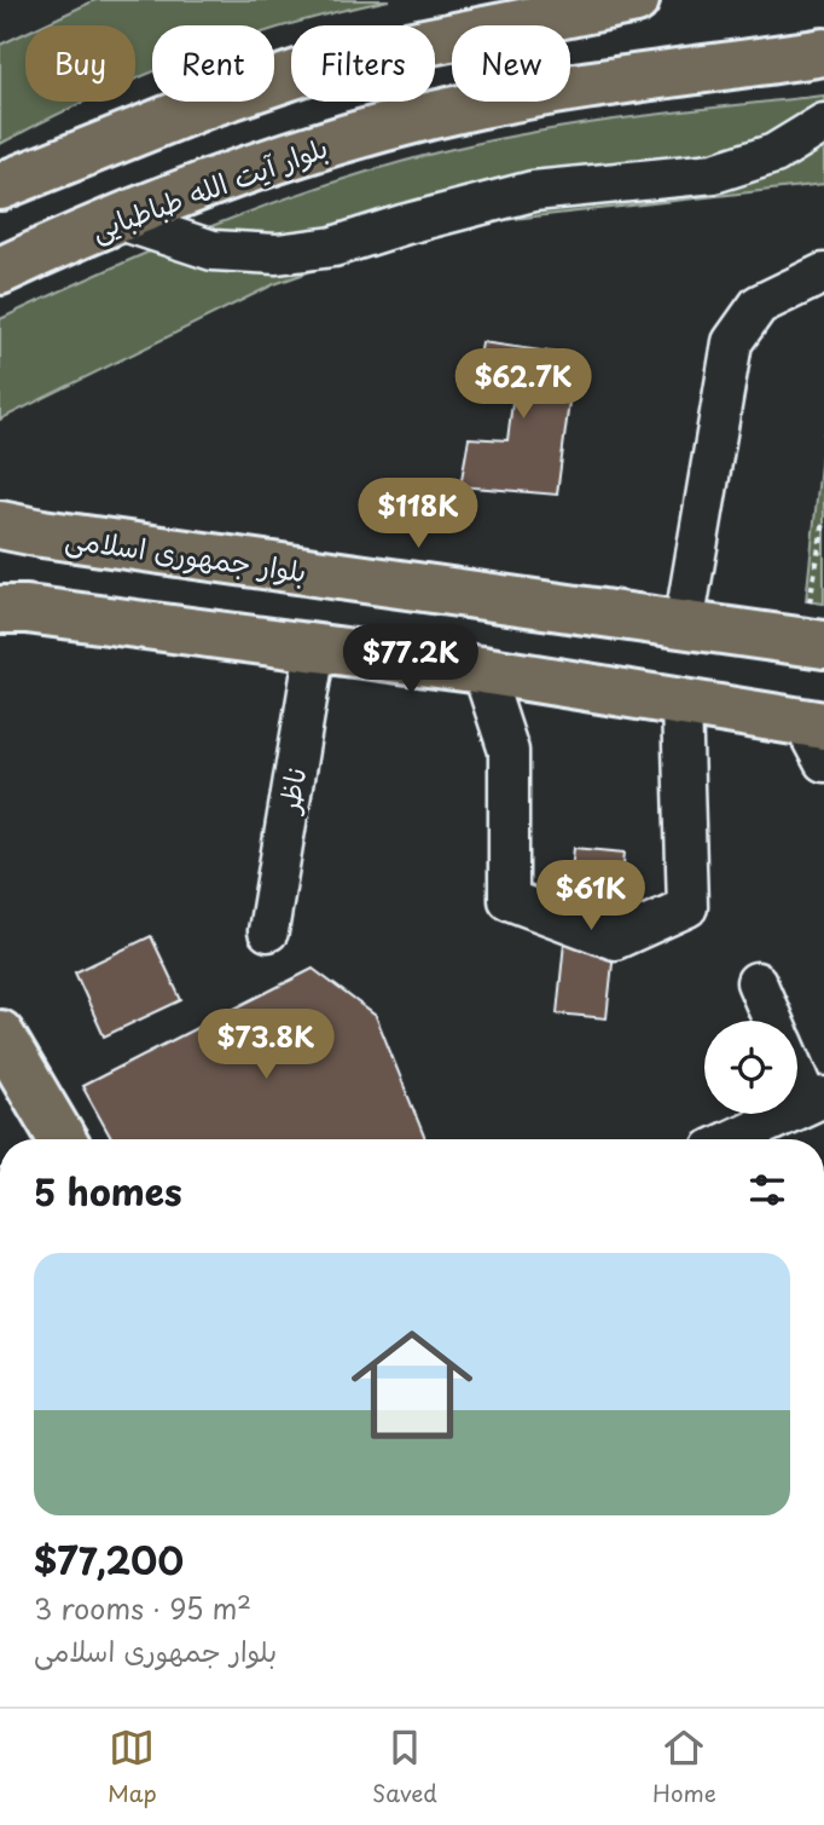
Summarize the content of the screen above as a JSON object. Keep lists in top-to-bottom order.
{
  "streets": {
    "main road": ["بلوار آیت الله طباطبایی", "بلوار جمهوری اسلامی"],
    "street": ["ناظر"]
  },
  "page": {
    "chip": [
      "Buy",
      "Rent",
      "Filters",
      "New"
    ],
    "price": [
      "$62.7K",
      "$118K",
      "$77.2K",
      "$61K",
      "$73.8K"
    ],
    "heading": "5 homes",
    "list": [
      {
        "name": "$77,200",
        "note": "3 rooms · 95 m² · بلوار جمهوری اسلامی"
      }
    ],
    "tabs": ["Map", "Saved", "Home"]
  }
}
